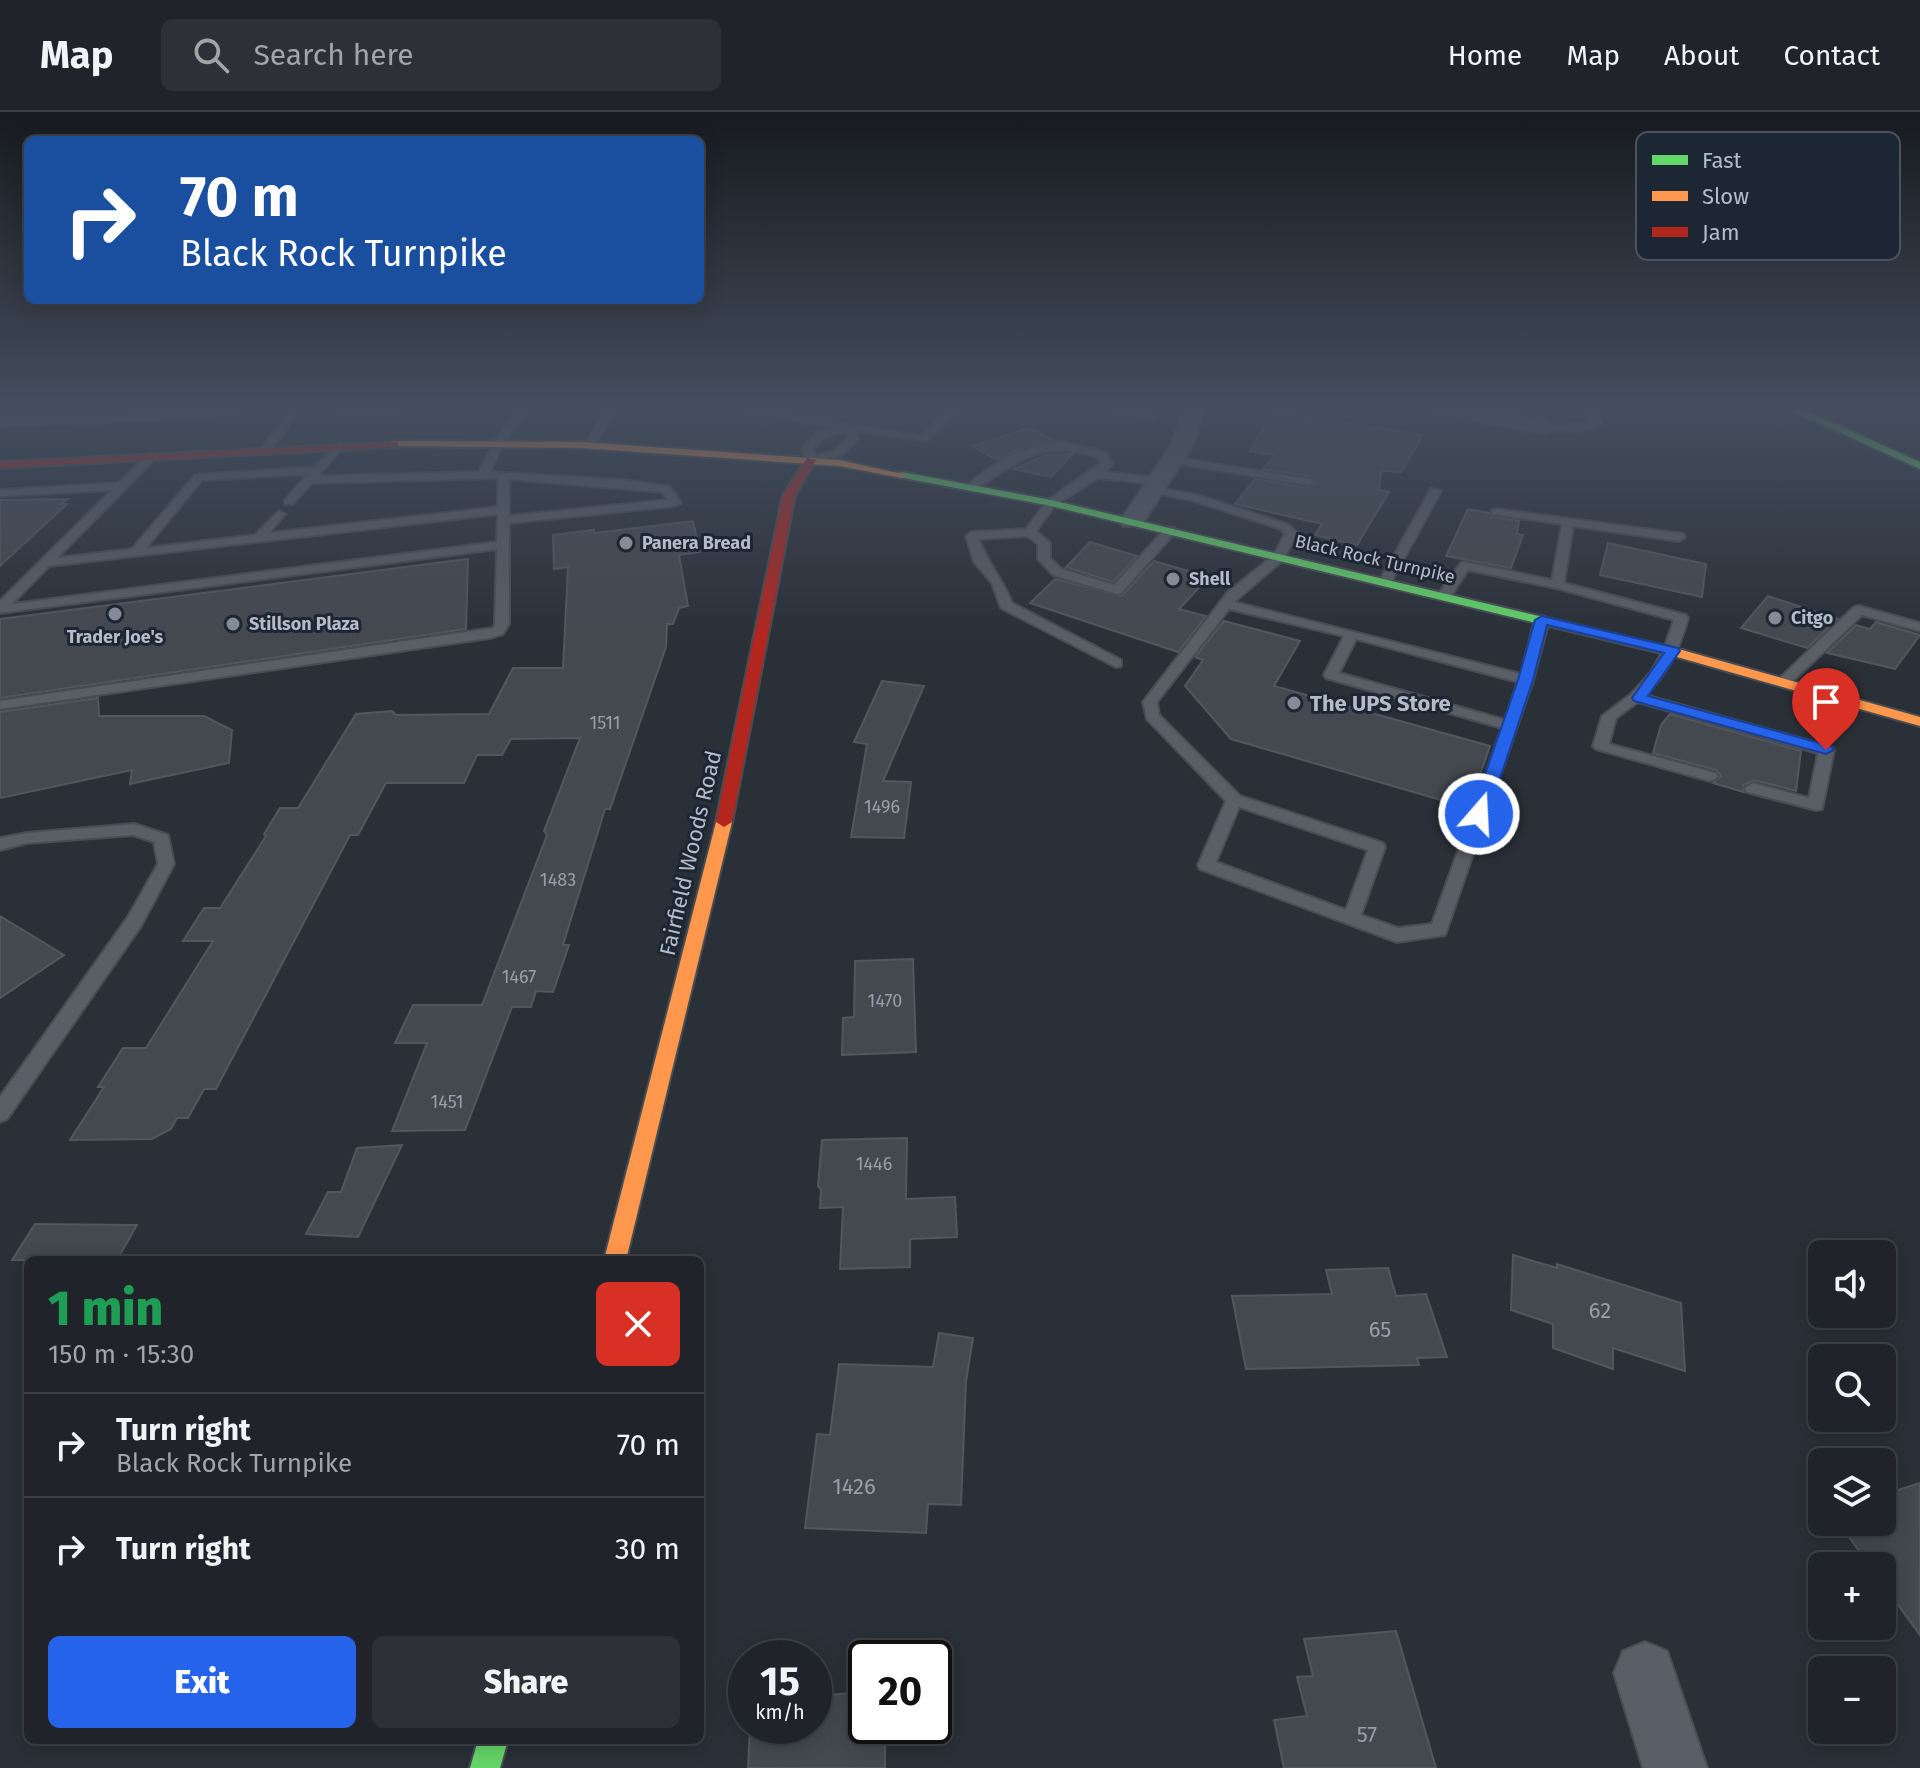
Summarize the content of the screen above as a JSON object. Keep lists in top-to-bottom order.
{
  "streets": {
    "main road": ["Black Rock Turnpike", "Fairfield Woods Road"]
  },
  "places": [
    "Panera Bread",
    "Shell",
    "Trader Joe's",
    "Citgo",
    "Stillson Plaza",
    "The UPS Store"
  ],
  "house_numbers": [
    "1511",
    "1496",
    "1483",
    "1467",
    "1470",
    "1451",
    "1446",
    "62",
    "65",
    "1426",
    "57"
  ],
  "legend": ["Fast", "Slow", "Jam"],
  "page": {
    "header": "Map",
    "search": "Search here",
    "nav": [
      "Home",
      "Map",
      "About",
      "Contact"
    ],
    "turn": ["70 m", "Black Rock Turnpike"],
    "map_buttons": ["+", "−"],
    "heading": ["1 min", "150 m · 15:30"],
    "list": [
      {
        "name": "Turn right",
        "note": "Black Rock Turnpike",
        "value": "70 m"
      },
      {
        "name": "Turn right",
        "value": "30 m"
      }
    ],
    "buttons": ["Exit", "Share"],
    "speed": "15 km/h",
    "limit": "20"
  }
}
